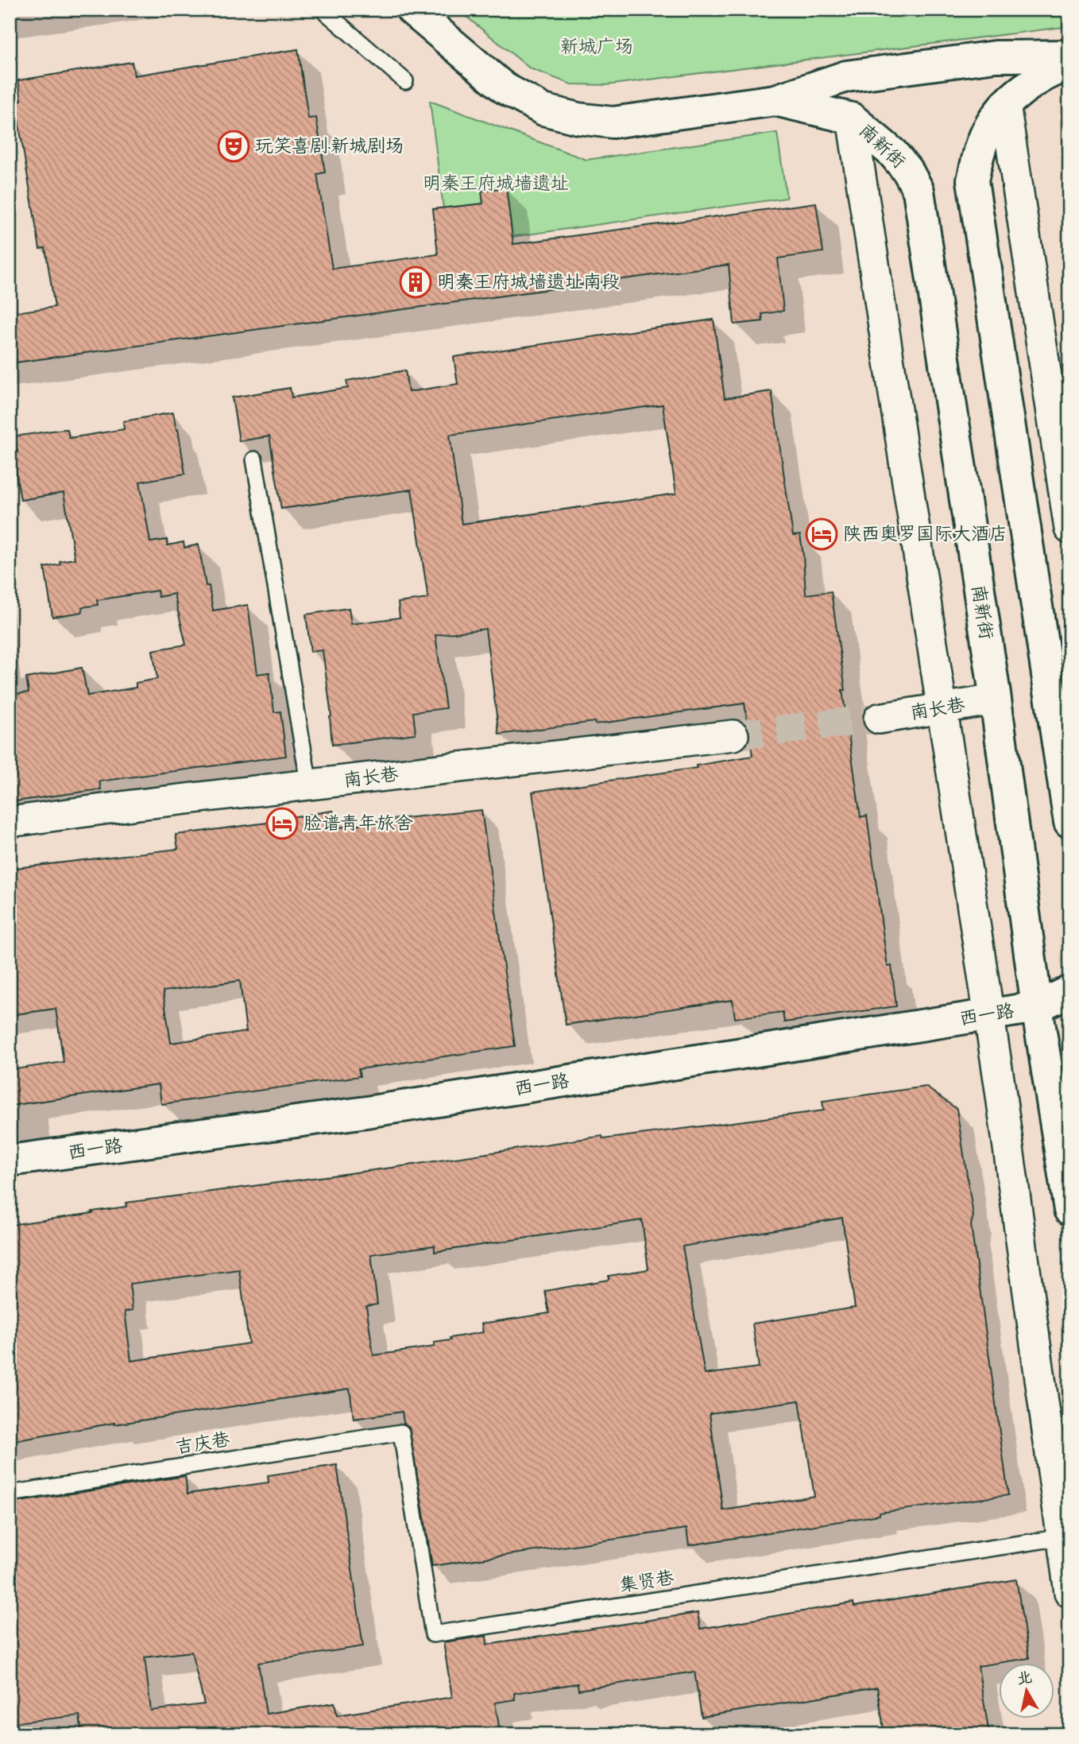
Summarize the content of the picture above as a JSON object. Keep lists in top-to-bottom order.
{
  "streets": {
    "main road": ["南新街", "西一路"],
    "street": ["南长巷"],
    "lane": ["吉庆巷", "集贤巷"]
  },
  "crossings": [
    ["南新街", "南长巷"],
    ["南新街", "西一路"],
    ["吉庆巷", "集贤巷"]
  ],
  "parks": ["新城广场", "明秦王府城墙遗址"],
  "places": {
    "theatre": ["玩笑喜剧·新城剧场"],
    "building": ["明秦王府城墙遗址南段"],
    "hotel": ["陕西奥罗国际大酒店", "脸谱青年旅舍"]
  },
  "north": "top"
}
